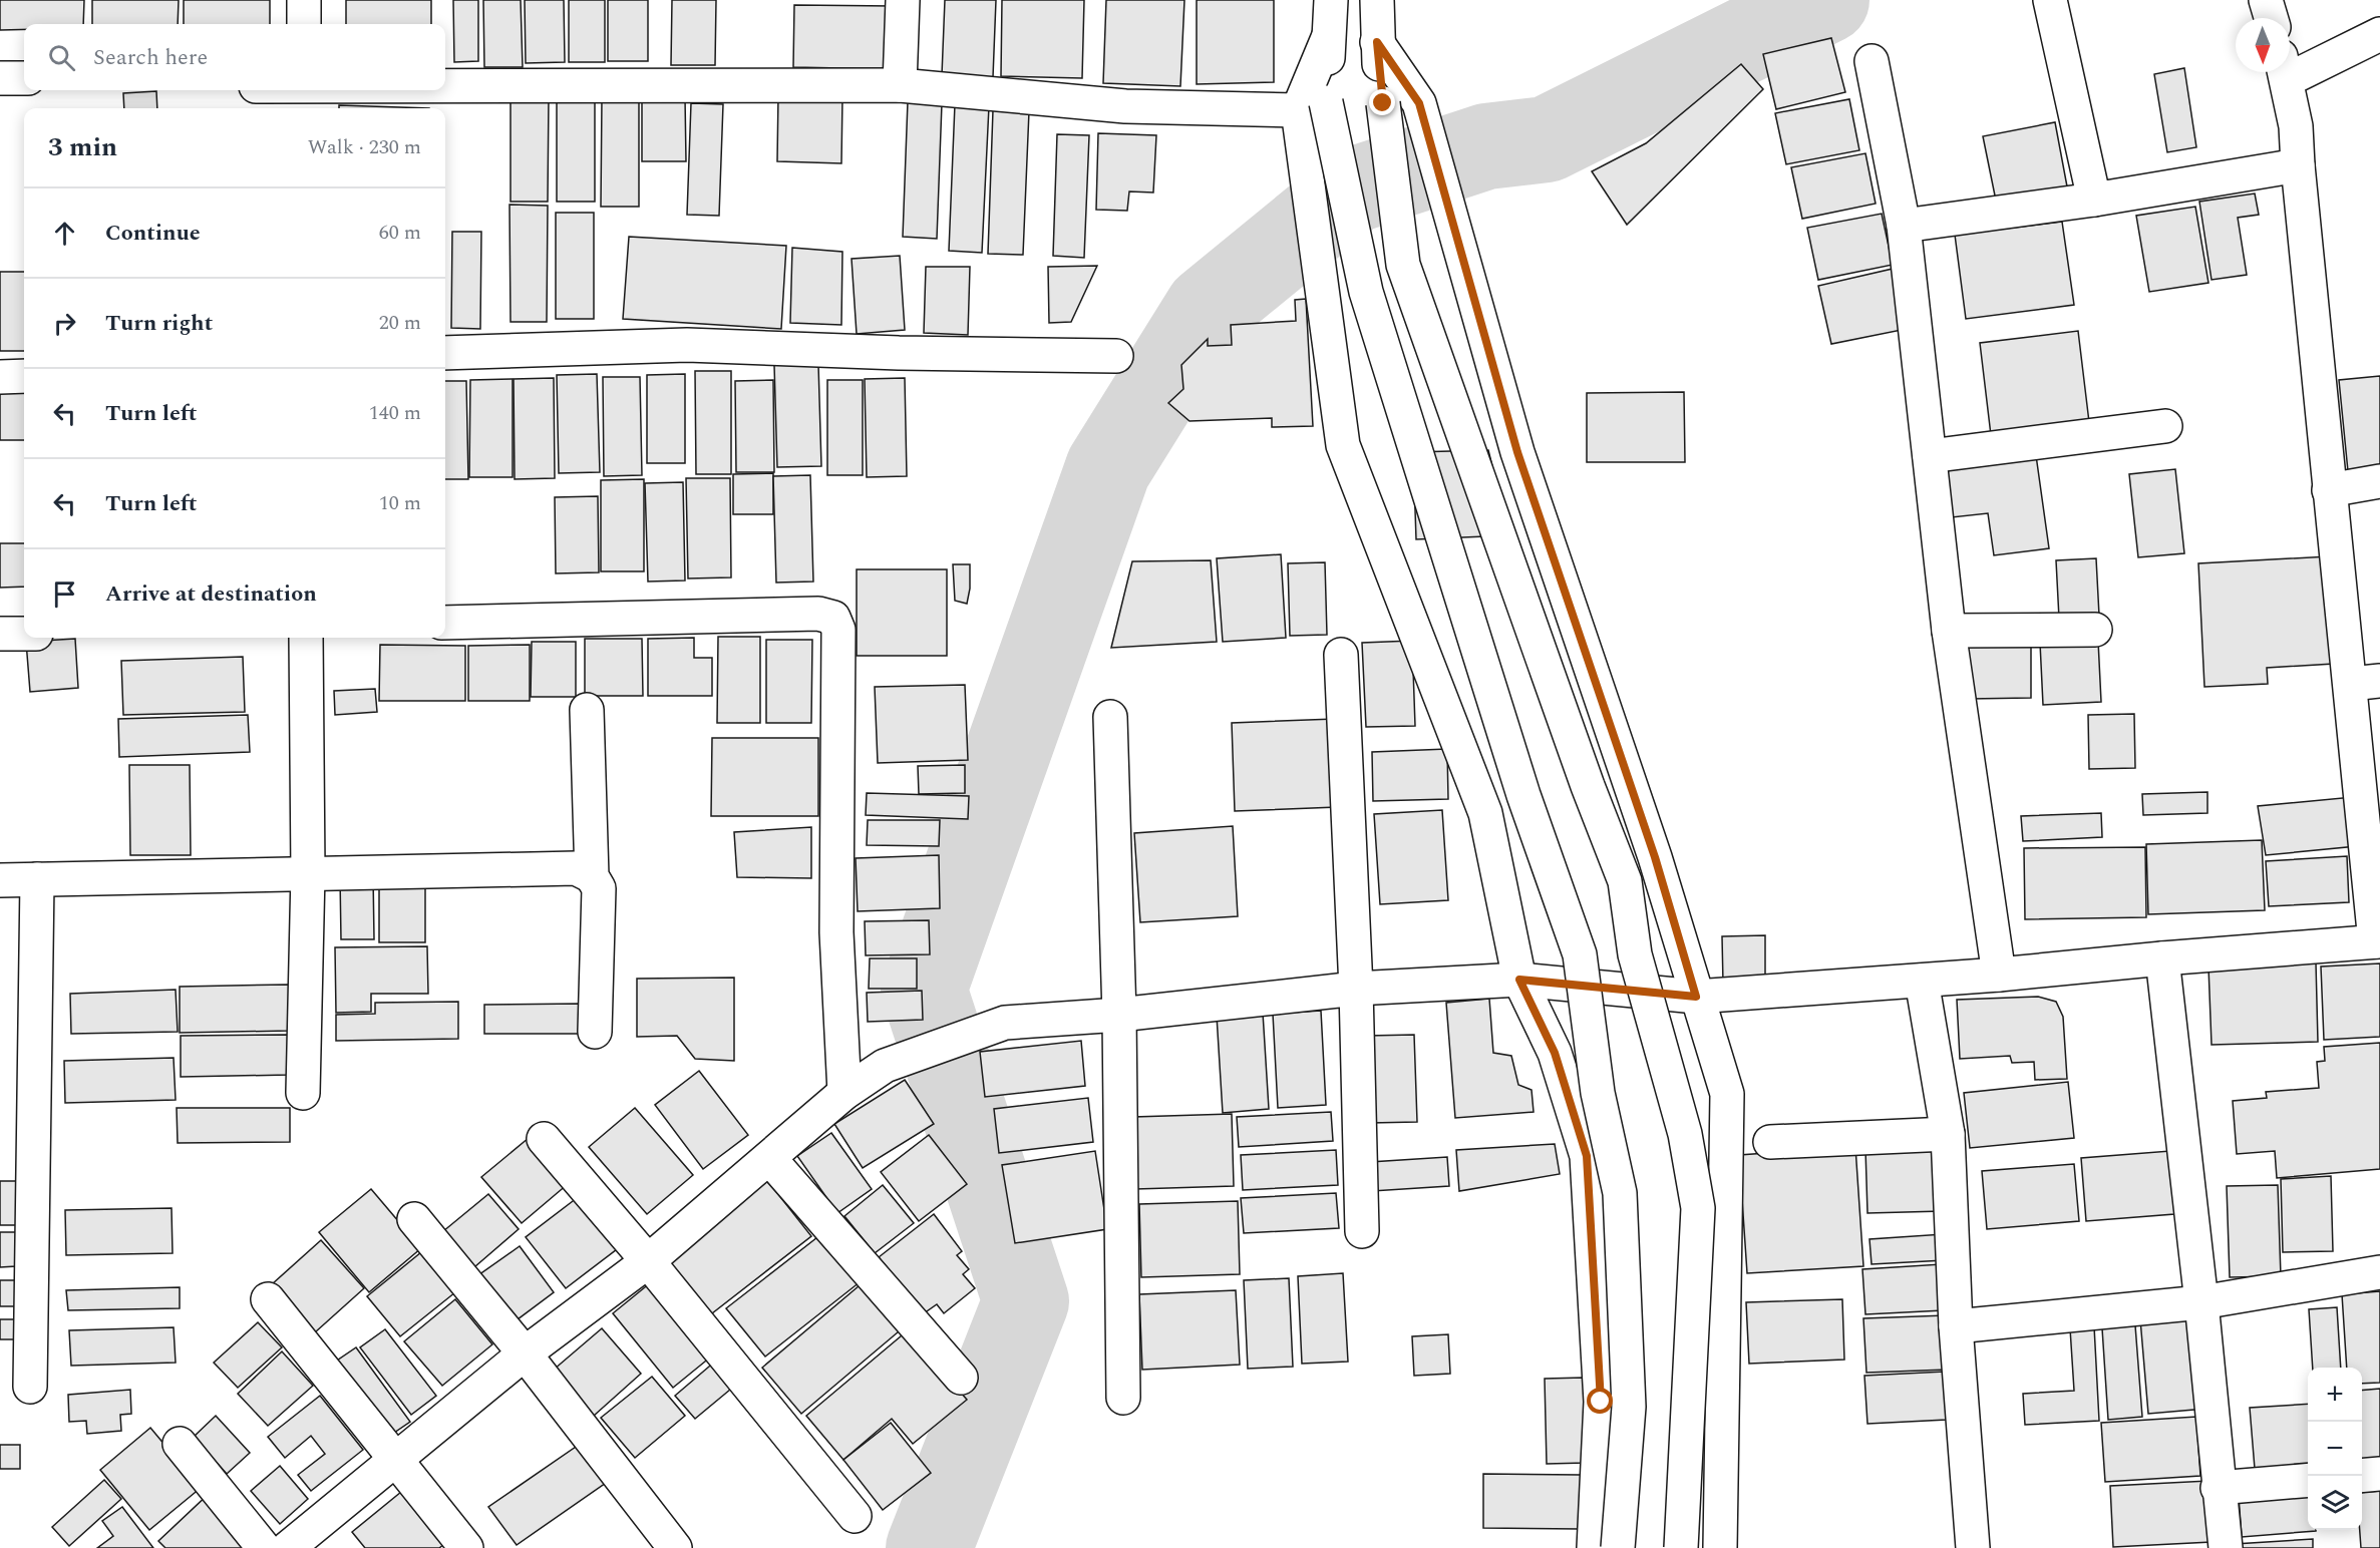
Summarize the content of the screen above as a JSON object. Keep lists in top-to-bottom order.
{
  "north": "bottom",
  "page": {
    "search": "Search here",
    "heading": ["3 min", "Walk · 230 m"],
    "list": [
      ["Continue", "60 m"],
      ["Turn right", "20 m"],
      ["Turn left", "140 m"],
      ["Turn left", "10 m"],
      "Arrive at destination"
    ],
    "map_buttons": ["+", "−"]
  }
}
